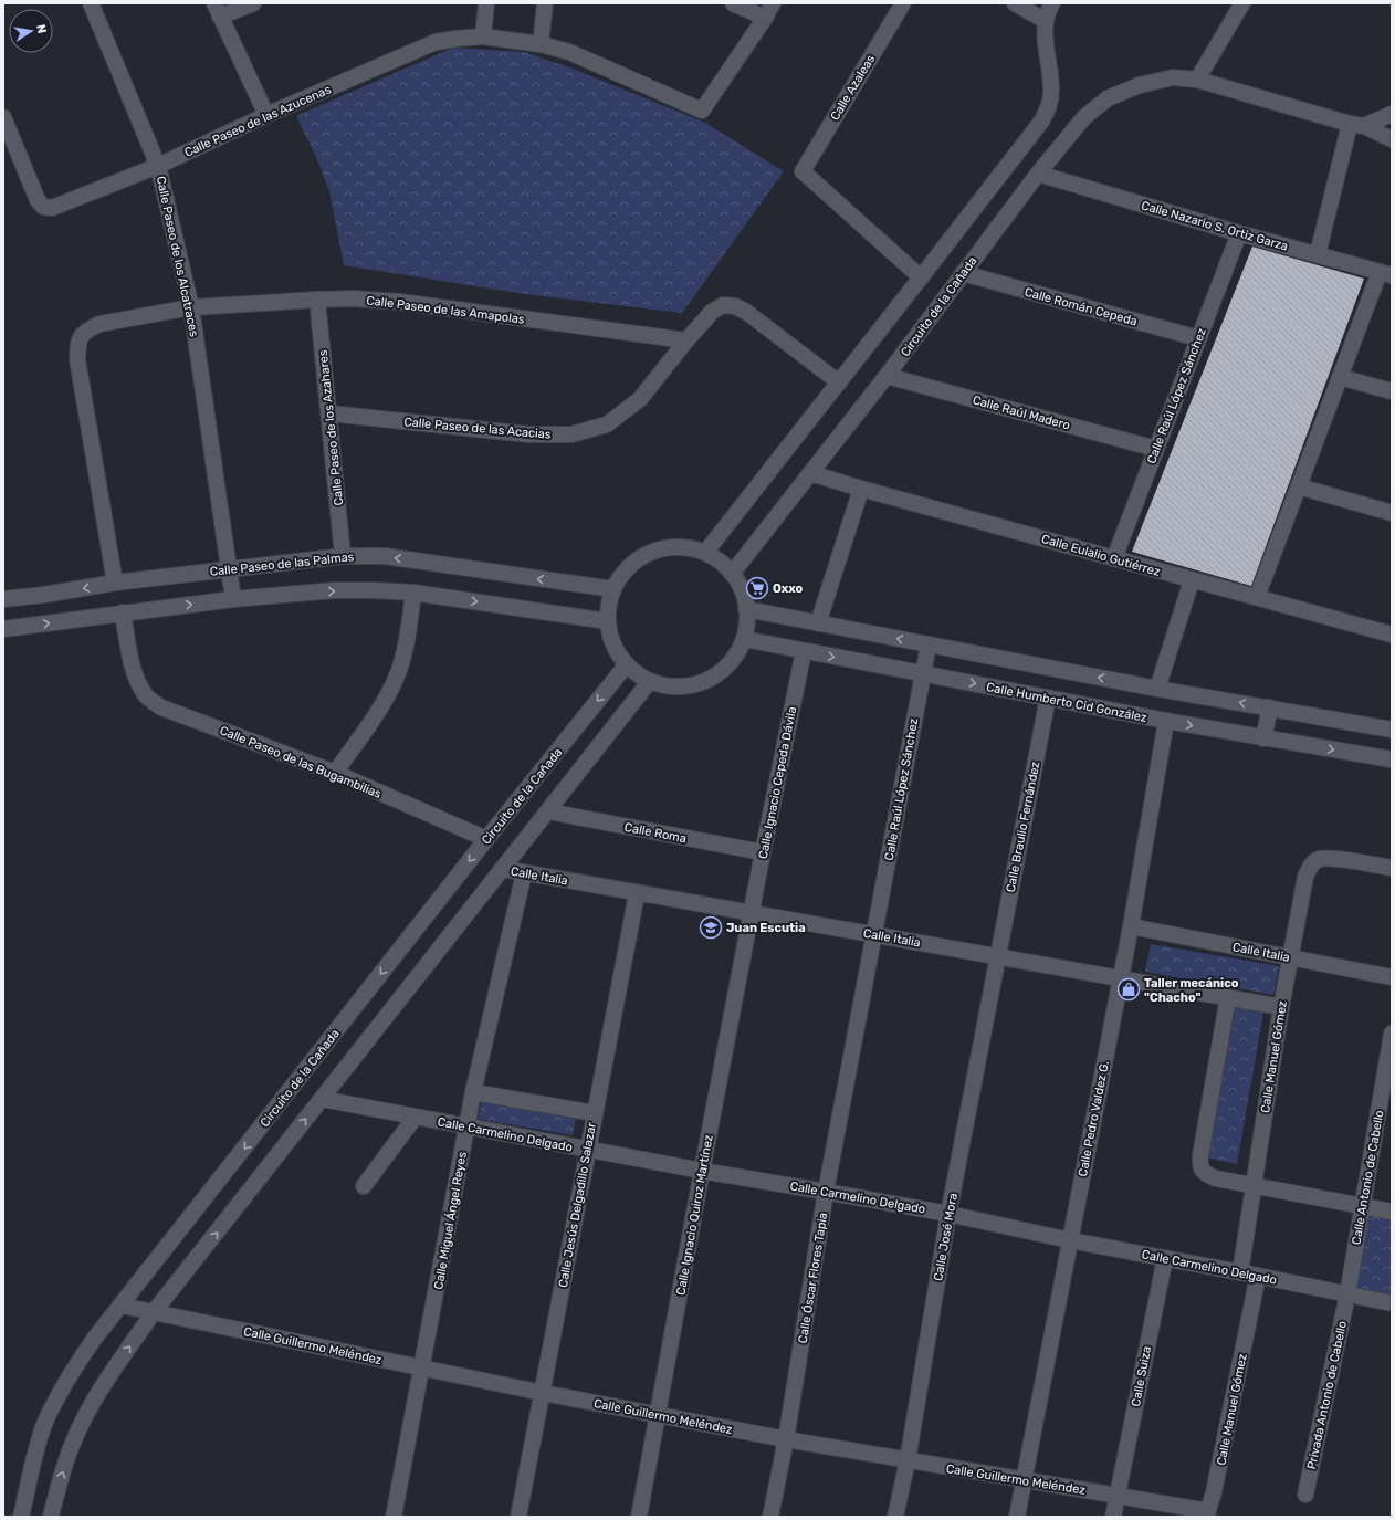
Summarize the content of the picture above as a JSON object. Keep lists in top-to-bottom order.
{
  "streets": {
    "street": [
      "Calle Azaleas",
      "Calle Paseo de las Azucenas",
      "Calle Nazario S. Ortiz Garza",
      "Calle Paseo de los Alcatraces",
      "Circuito de la Cañada",
      "Calle Román Cepeda",
      "Calle Paseo de las Amapolas",
      "Calle Raúl López Sánchez",
      "Calle Raúl Madero",
      "Calle Paseo de los Azahares",
      "Calle Paseo de las Acacias",
      "Calle Eulalio Gutiérrez",
      "Calle Paseo de las Palmas",
      "Calle Humberto Cid González",
      "Calle Paseo de las Bugambilias",
      "Calle Ignacio Cepeda Dávila",
      "Calle Braulio Fernández",
      "Calle Roma",
      "Calle Italia",
      "Calle Manuel Gómez",
      "Calle Pedro Valdez G.",
      "Calle Carmelino Delgado",
      "Calle Antonio de Cabello",
      "Calle Jesús Delgadillo Salazar",
      "Calle Ignacio Quiroz Martínez",
      "Calle Miguel Ángel Reyes",
      "Calle José Mora",
      "Calle Óscar Flores Tapia",
      "Calle Guillermo Meléndez",
      "Calle Suiza",
      "Privada Antonio de Cabello"
    ]
  },
  "crossings": [
    ["Calle Paseo de las Azucenas", "Calle Paseo de los Alcatraces"],
    ["Calle Nazario S. Ortiz Garza", "Circuito de la Cañada"],
    ["Calle Nazario S. Ortiz Garza", "Calle Raúl López Sánchez"],
    ["Calle Paseo de los Alcatraces", "Calle Paseo de las Amapolas"],
    ["Calle Paseo de los Alcatraces", "Calle Paseo de las Palmas"],
    ["Circuito de la Cañada", "Calle Román Cepeda"],
    ["Circuito de la Cañada", "Calle Raúl Madero"],
    ["Circuito de la Cañada", "Calle Eulalio Gutiérrez"],
    ["Circuito de la Cañada", "Calle Paseo de las Palmas"],
    ["Circuito de la Cañada", "Calle Humberto Cid González"],
    ["Circuito de la Cañada", "Calle Paseo de las Bugambilias"],
    ["Circuito de la Cañada", "Calle Guillermo Meléndez"],
    ["Calle Román Cepeda", "Calle Raúl López Sánchez"],
    ["Calle Paseo de las Amapolas", "Calle Paseo de los Azahares"],
    ["Calle Paseo de las Amapolas", "Calle Paseo de las Acacias"],
    ["Calle Paseo de las Amapolas", "Calle Paseo de las Palmas"],
    ["Calle Raúl López Sánchez", "Calle Raúl Madero"],
    ["Calle Raúl López Sánchez", "Calle Eulalio Gutiérrez"],
    ["Calle Raúl López Sánchez", "Calle Humberto Cid González"],
    ["Calle Raúl López Sánchez", "Calle Italia"],
    ["Calle Raúl López Sánchez", "Calle Óscar Flores Tapia"],
    ["Calle Paseo de los Azahares", "Calle Paseo de las Acacias"],
    ["Calle Paseo de los Azahares", "Calle Paseo de las Palmas"],
    ["Calle Paseo de las Palmas", "Calle Humberto Cid González"],
    ["Calle Humberto Cid González", "Calle Ignacio Cepeda Dávila"],
    ["Calle Humberto Cid González", "Calle Braulio Fernández"],
    ["Calle Humberto Cid González", "Calle Pedro Valdez G."],
    ["Calle Ignacio Cepeda Dávila", "Calle Roma"],
    ["Calle Ignacio Cepeda Dávila", "Calle Italia"],
    ["Calle Ignacio Cepeda Dávila", "Calle Ignacio Quiroz Martínez"],
    ["Calle Braulio Fernández", "Calle Italia"],
    ["Calle Braulio Fernández", "Calle José Mora"],
    ["Calle Italia", "Calle Manuel Gómez"],
    ["Calle Italia", "Calle Pedro Valdez G."],
    ["Calle Italia", "Calle Jesús Delgadillo Salazar"],
    ["Calle Italia", "Calle Ignacio Quiroz Martínez"],
    ["Calle Italia", "Calle Miguel Ángel Reyes"],
    ["Calle Italia", "Calle José Mora"],
    ["Calle Italia", "Calle Óscar Flores Tapia"],
    ["Calle Manuel Gómez", "Calle Carmelino Delgado"],
    ["Calle Manuel Gómez", "Calle Guillermo Meléndez"],
    ["Calle Pedro Valdez G.", "Calle Carmelino Delgado"],
    ["Calle Pedro Valdez G.", "Calle Guillermo Meléndez"],
    ["Calle Carmelino Delgado", "Calle Antonio de Cabello"],
    ["Calle Carmelino Delgado", "Calle Jesús Delgadillo Salazar"],
    ["Calle Carmelino Delgado", "Calle Ignacio Quiroz Martínez"],
    ["Calle Carmelino Delgado", "Calle Miguel Ángel Reyes"],
    ["Calle Carmelino Delgado", "Calle José Mora"],
    ["Calle Carmelino Delgado", "Calle Óscar Flores Tapia"],
    ["Calle Carmelino Delgado", "Calle Suiza"],
    ["Calle Carmelino Delgado", "Privada Antonio de Cabello"],
    ["Calle Antonio de Cabello", "Privada Antonio de Cabello"],
    ["Calle Jesús Delgadillo Salazar", "Calle Guillermo Meléndez"],
    ["Calle Ignacio Quiroz Martínez", "Calle Guillermo Meléndez"],
    ["Calle Miguel Ángel Reyes", "Calle Guillermo Meléndez"],
    ["Calle José Mora", "Calle Guillermo Meléndez"],
    ["Calle Óscar Flores Tapia", "Calle Guillermo Meléndez"],
    ["Calle Guillermo Meléndez", "Calle Suiza"]
  ],
  "places": {
    "supermarket": ["Oxxo"],
    "school or university": ["Juan Escutia"],
    "shop": ["Taller mecánico \"Chacho\""]
  },
  "north": "right"
}
